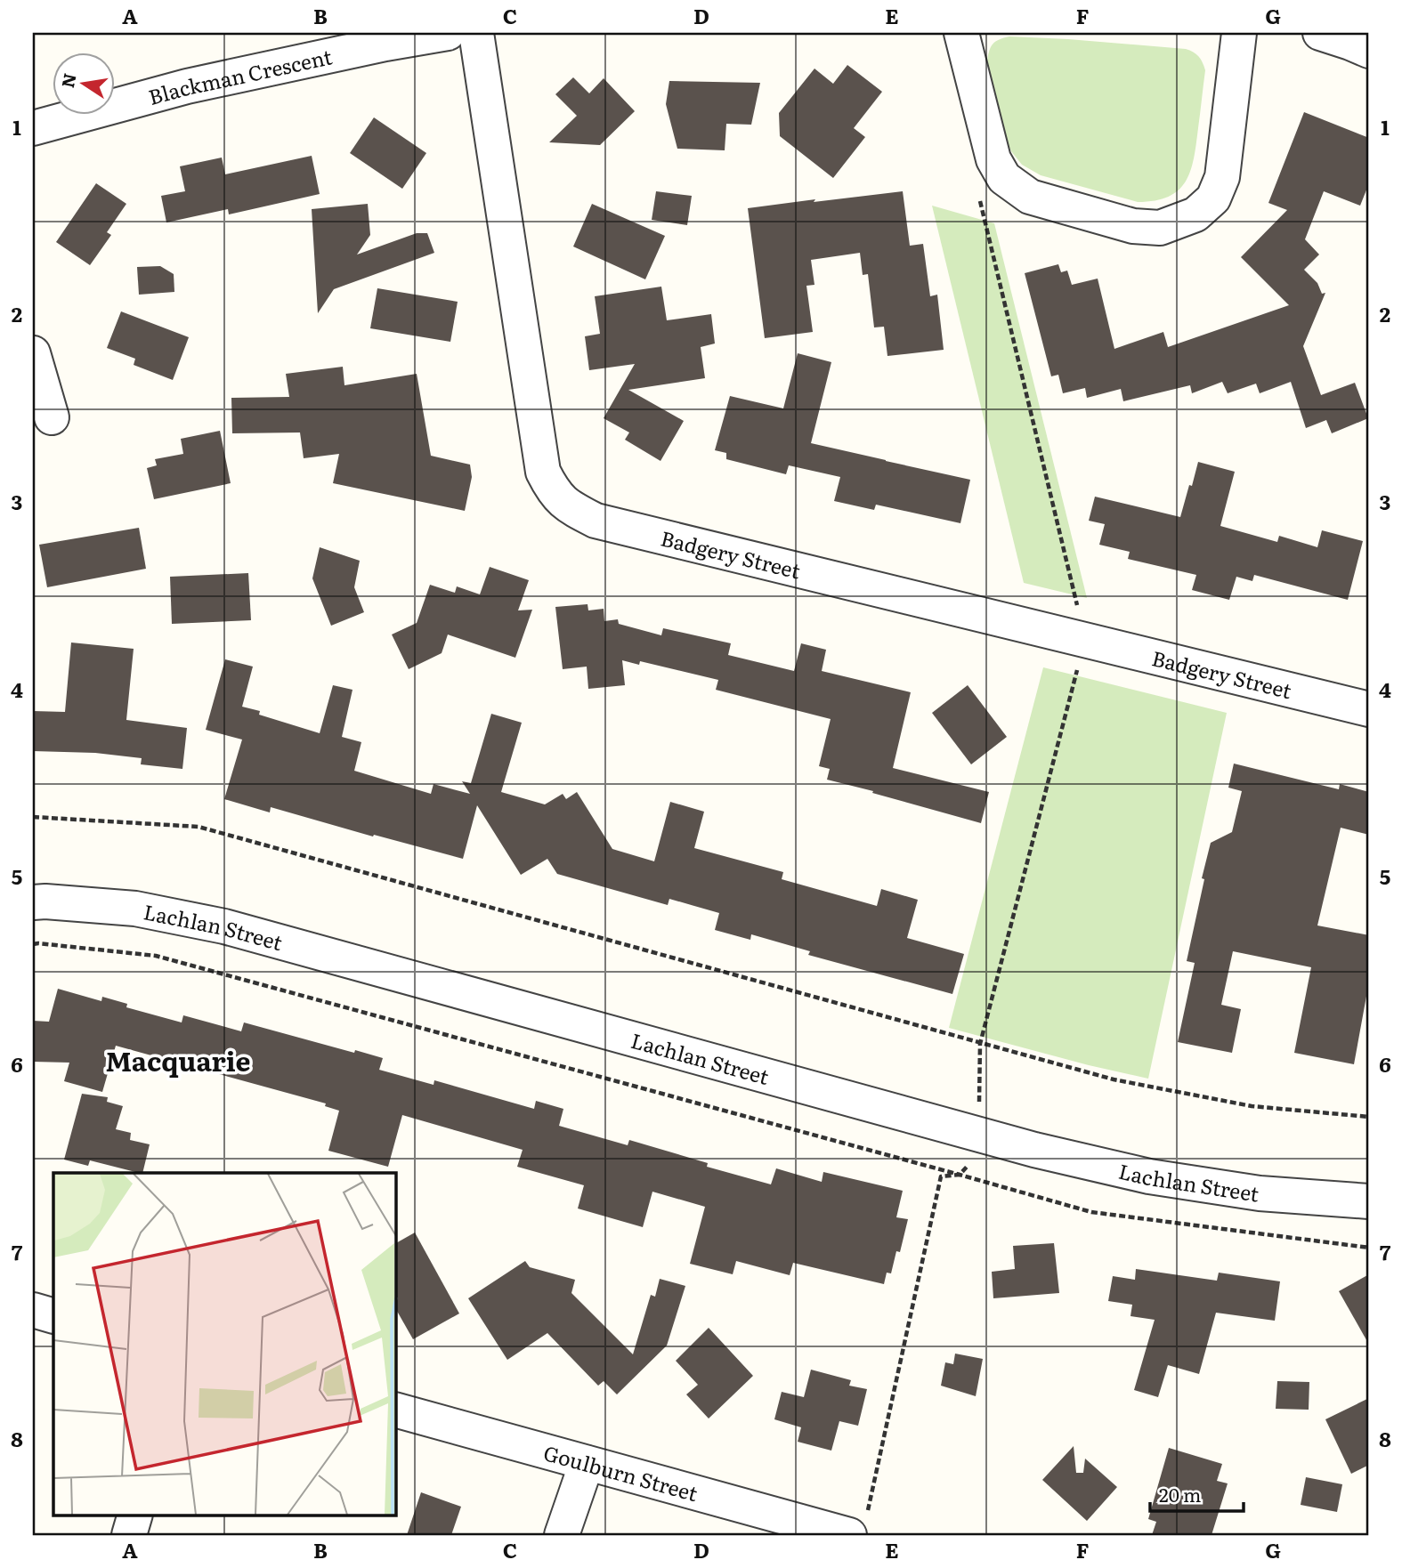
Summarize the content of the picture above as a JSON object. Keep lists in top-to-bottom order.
{
  "streets": {
    "street": [
      "Blackman Crescent",
      "Badgery Street",
      "Lachlan Street",
      "Goulburn Street"
    ]
  },
  "districts": ["Macquarie"],
  "scale_bar": "20 m",
  "north": "left",
  "grid": {
    "columns": [
      "A",
      "B",
      "C",
      "D",
      "E",
      "F",
      "G"
    ],
    "rows": [
      "1",
      "2",
      "3",
      "4",
      "5",
      "6",
      "7",
      "8"
    ]
  }
}
